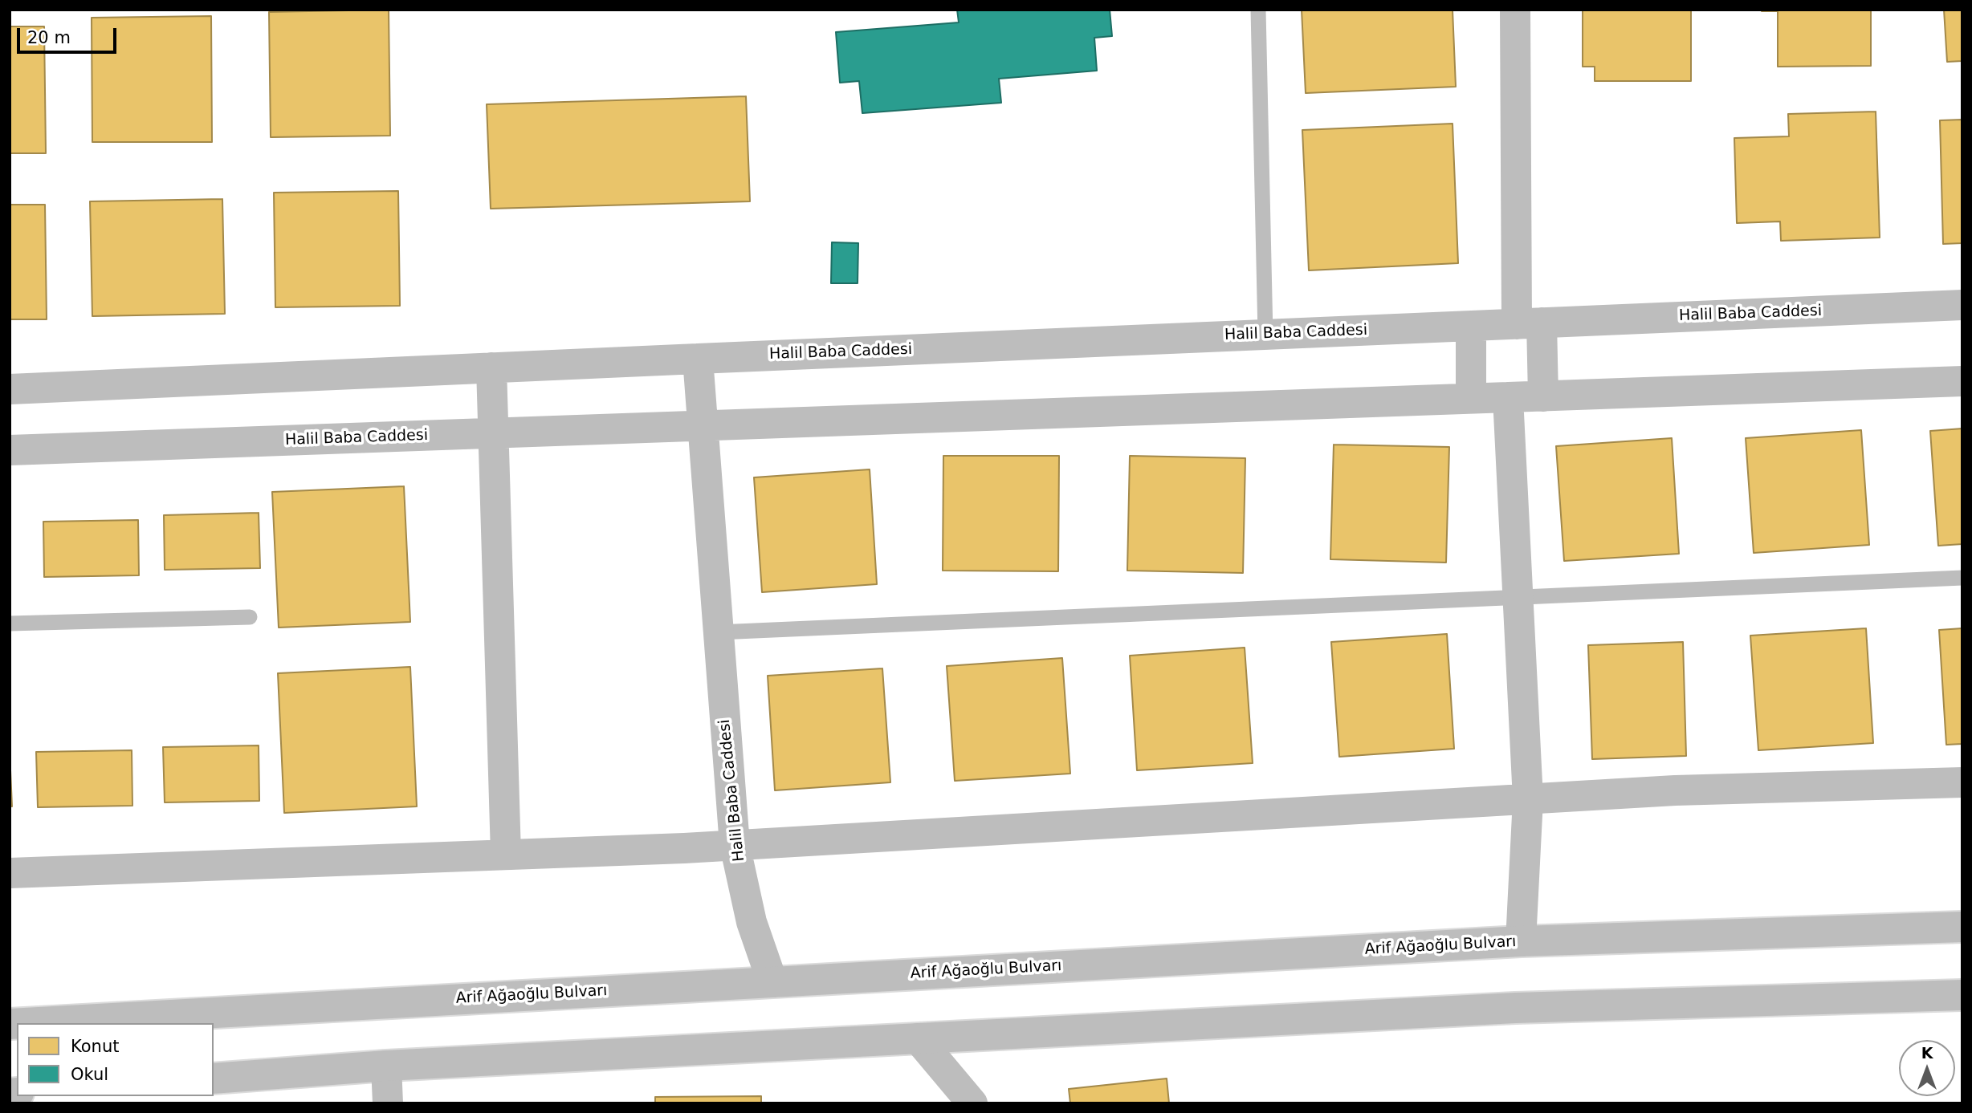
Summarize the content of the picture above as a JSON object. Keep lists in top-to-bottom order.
{
  "streets": {
    "main road": ["Halil Baba Caddesi", "Arif Ağaoğlu Bulvarı"]
  },
  "crossings": [
    ["Halil Baba Caddesi", "Arif Ağaoğlu Bulvarı"]
  ],
  "legend": ["Konut", "Okul"],
  "scale_bar": "20 m",
  "north": "top"
}
